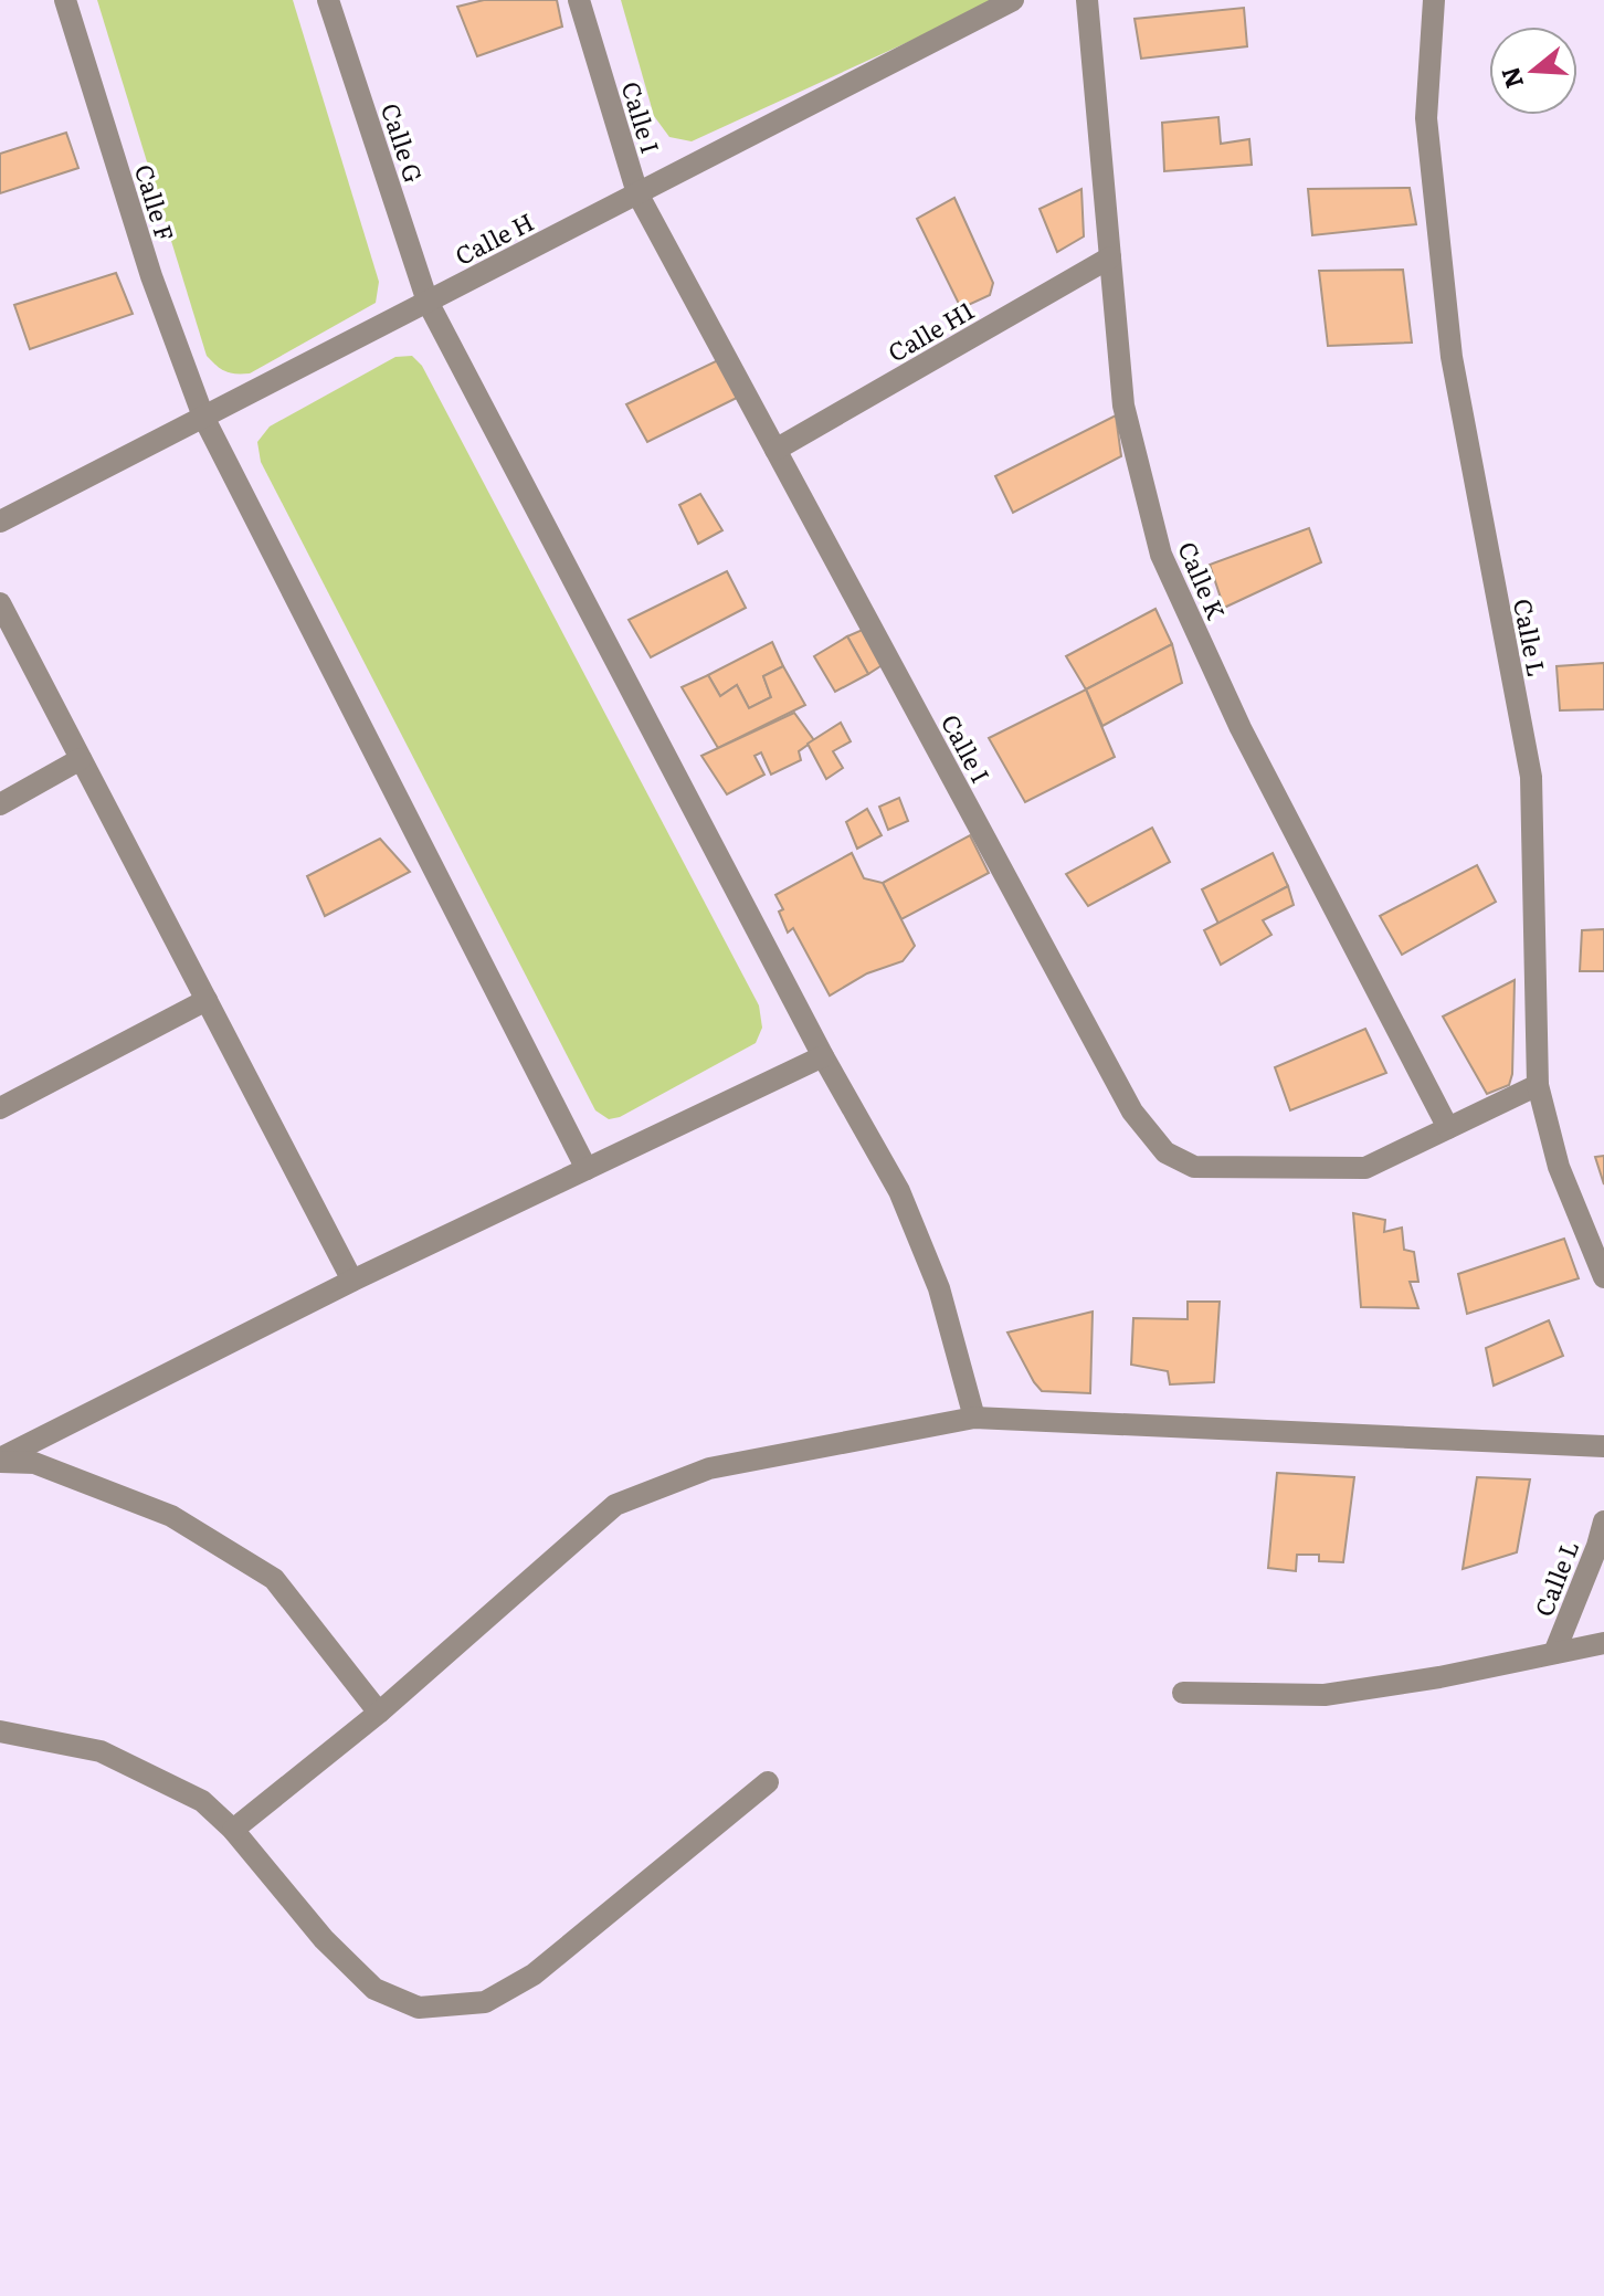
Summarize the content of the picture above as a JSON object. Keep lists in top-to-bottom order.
{
  "streets": {
    "street": [
      "Calle I",
      "Calle G",
      "Calle F",
      "Calle H",
      "Calle H1",
      "Calle K",
      "Calle L"
    ]
  },
  "crossings": [
    ["Calle I", "Calle H"],
    ["Calle I", "Calle H1"],
    ["Calle I", "Calle K"],
    ["Calle I", "Calle L"],
    ["Calle G", "Calle H"],
    ["Calle F", "Calle H"],
    ["Calle H1", "Calle K"]
  ],
  "north": "left"
}
